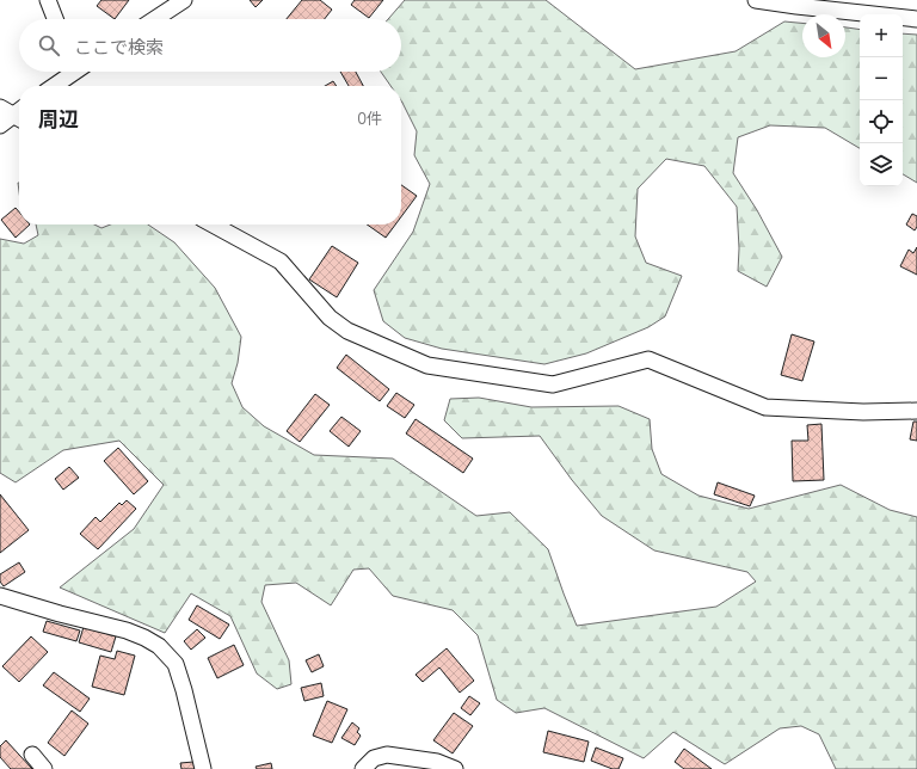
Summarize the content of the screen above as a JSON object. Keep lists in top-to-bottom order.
{
  "north": "bottom right",
  "page": {
    "map_buttons": ["+", "−"],
    "search": "ここで検索",
    "heading": ["周辺", "0件"]
  }
}
